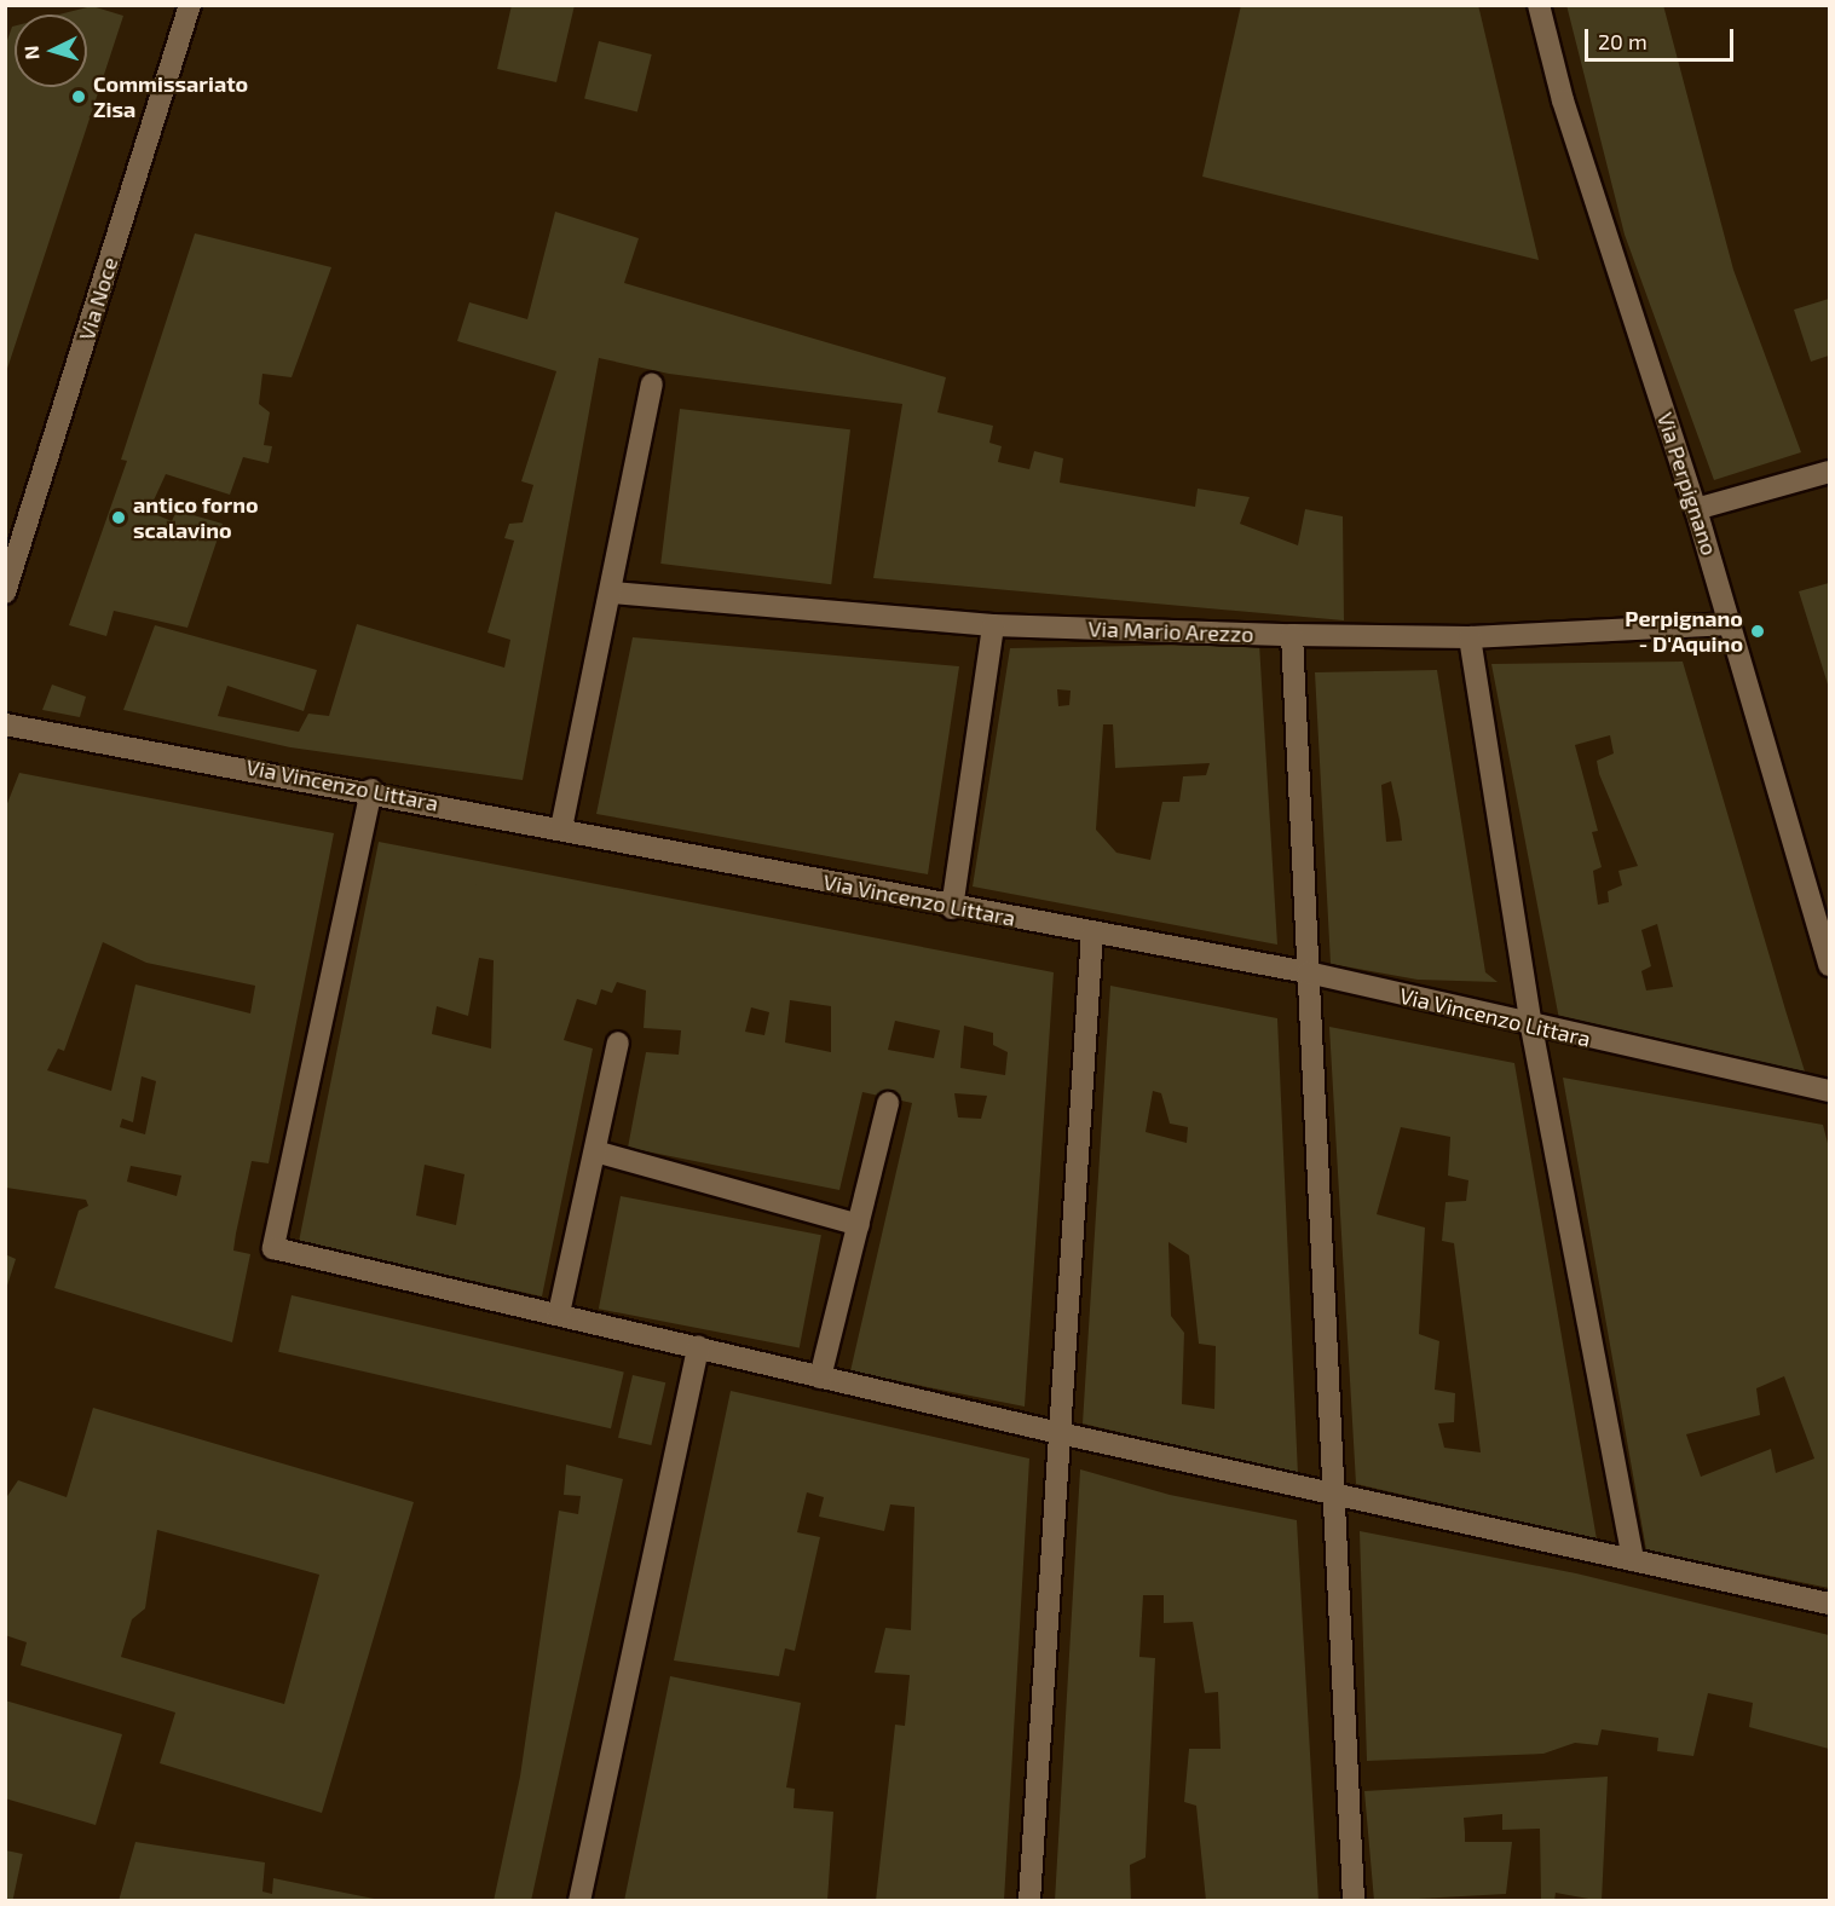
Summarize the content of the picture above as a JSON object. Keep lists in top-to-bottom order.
{
  "streets": {
    "street": [
      "Via Noce",
      "Via Perpignano",
      "Via Mario Arezzo",
      "Via Vincenzo Littara"
    ]
  },
  "crossings": [
    ["Via Perpignano", "Via Mario Arezzo"]
  ],
  "places": ["Commissariato Zisa", "antico forno scalavino", "Perpignano - D'Aquino"],
  "scale_bar": "20 m",
  "north": "left"
}
